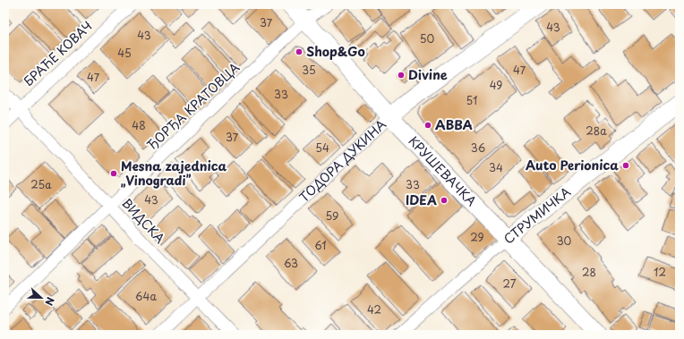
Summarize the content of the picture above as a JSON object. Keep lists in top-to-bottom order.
{
  "streets": {
    "main road": ["ТОДОРА ДУКИНА", "КРУШЕВАЧКА", "СТРУМИЧКА"],
    "street": ["БРАЋЕ КОВАЧ", "ЂОРЂА КРАТОВЦА", "ВИДСКА"]
  },
  "crossings": [
    ["БРАЋЕ КОВАЧ", "ВИДСКА"],
    ["ЂОРЂА КРАТОВЦА", "КРУШЕВАЧКА"],
    ["ЂОРЂА КРАТОВЦА", "ВИДСКА"],
    ["ТОДОРА ДУКИНА", "КРУШЕВАЧКА"],
    ["ТОДОРА ДУКИНА", "ВИДСКА"],
    ["КРУШЕВАЧКА", "СТРУМИЧКА"]
  ],
  "places": [
    "Shop&Go",
    "Divine",
    "ABBA",
    "Auto Perionica",
    "Mesna zajednica „Vinogradi”",
    "IDEA"
  ],
  "house_numbers": [
    "37",
    "43",
    "43",
    "50",
    "45",
    "35",
    "47",
    "47",
    "49",
    "33",
    "51",
    "48",
    "28a",
    "37",
    "54",
    "36",
    "34",
    "25a",
    "33",
    "43",
    "59",
    "29",
    "30",
    "61",
    "63",
    "28",
    "12",
    "27",
    "64a",
    "42"
  ],
  "north": "right"
}
